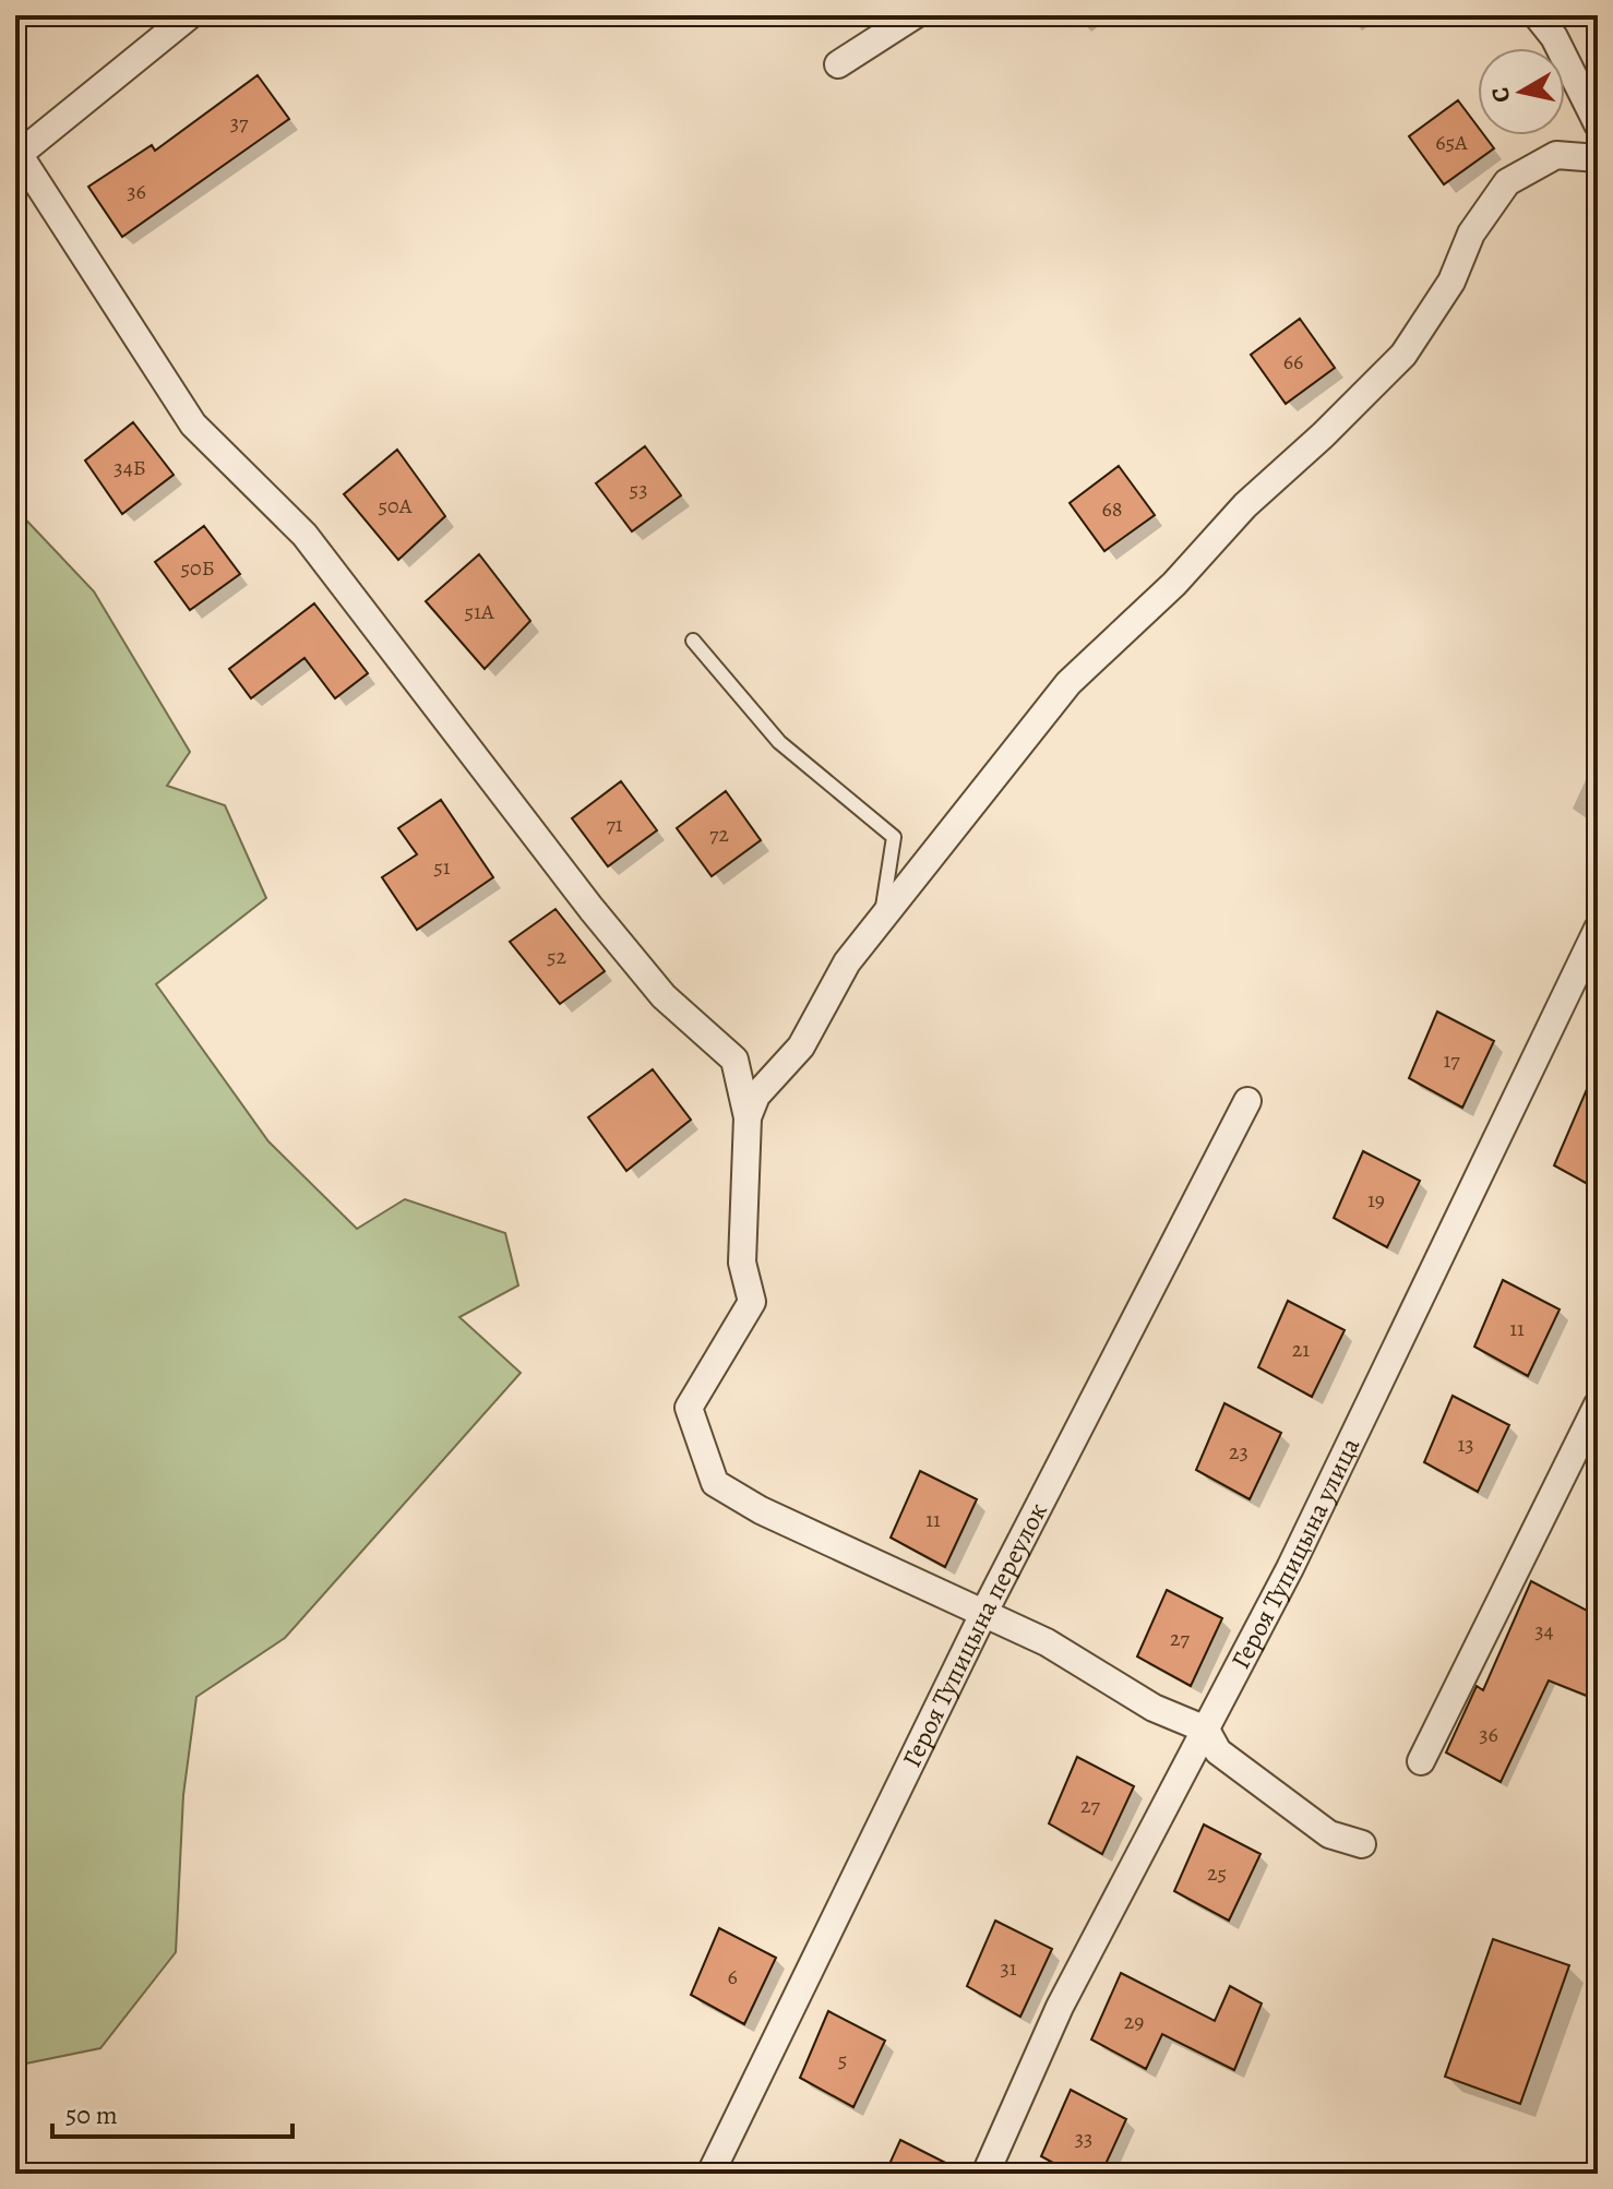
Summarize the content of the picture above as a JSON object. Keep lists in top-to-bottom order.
{
  "streets": {
    "street": ["Героя Тупицына улица", "Героя Тупицына переулок"]
  },
  "house_numbers": [
    "37",
    "65А",
    "36",
    "66",
    "34Б",
    "53",
    "50А",
    "68",
    "50Б",
    "51А",
    "71",
    "72",
    "51",
    "52",
    "17",
    "19",
    "11",
    "21",
    "13",
    "23",
    "11",
    "34",
    "27",
    "36",
    "27",
    "25",
    "31",
    "6",
    "29",
    "5",
    "33"
  ],
  "scale_bar": "50 m",
  "north": "left"
}
